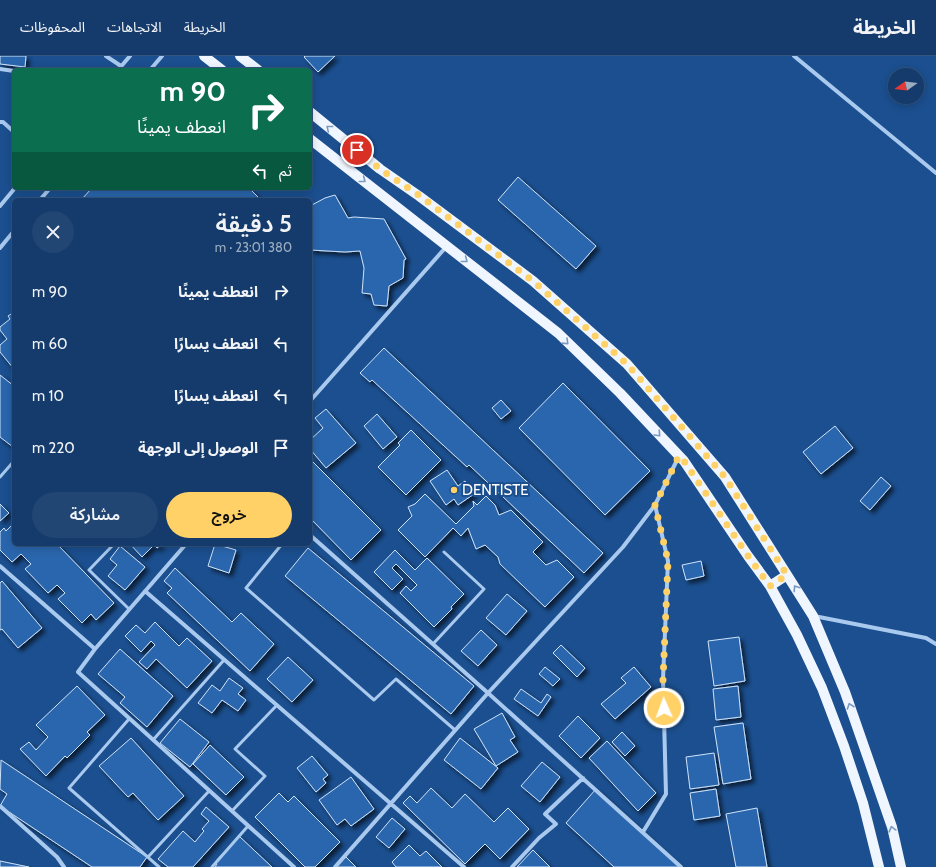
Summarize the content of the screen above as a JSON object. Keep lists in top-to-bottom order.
{
  "places": ["DENTISTE"],
  "north": "left",
  "page": {
    "header": "الخريطة",
    "nav": ["الخريطة", "الاتجاهات", "المحفوظات"],
    "turn": ["90 m", "انعطف يمينًا"],
    "then": "ثم",
    "heading": ["5 دقيقة", "380 m · 23:01"],
    "list": [
      {
        "name": "انعطف يمينًا",
        "value": "90 m"
      },
      {
        "name": "انعطف يسارًا",
        "value": "60 m"
      },
      {
        "name": "انعطف يسارًا",
        "value": "10 m"
      },
      {
        "name": "الوصول إلى الوجهة",
        "value": "220 m"
      }
    ],
    "buttons": ["خروج", "مشاركة"]
  }
}
